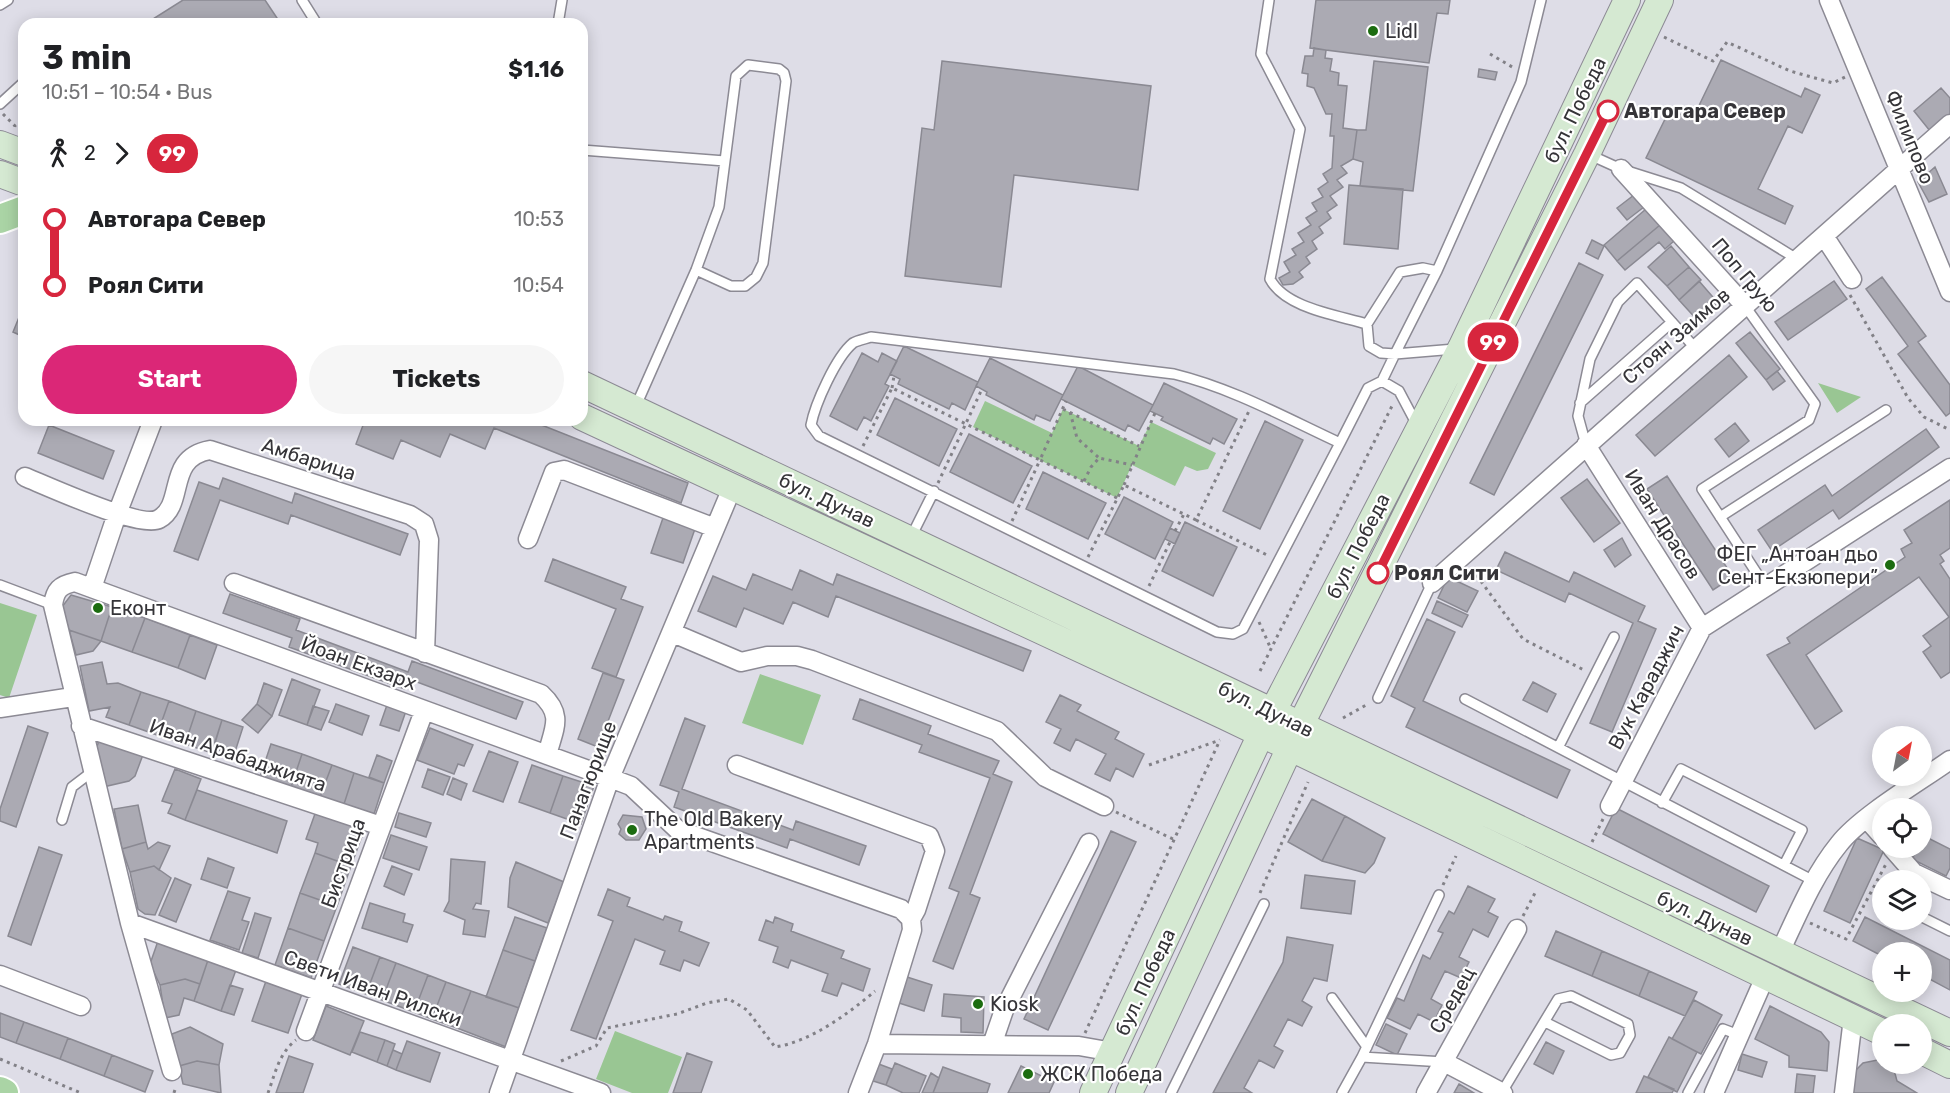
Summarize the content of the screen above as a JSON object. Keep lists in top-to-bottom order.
{
  "streets": {
    "main road": ["бул. Победа", "бул. Дунав"],
    "street": [
      "Филипово",
      "Поп Грую",
      "Стоян Заимов",
      "Амбарица",
      "Иван Драсов",
      "Йоан Екзарх",
      "Вук Караджич",
      "Иван Арабаджията",
      "Панагюрище",
      "Бистрица",
      "Свети Иван Рилски",
      "Средец"
    ]
  },
  "crossings": [
    ["бул. Победа", "бул. Дунав"],
    ["Филипово", "Стоян Заимов"],
    ["Поп Грую", "Стоян Заимов"],
    ["Стоян Заимов", "Иван Драсов"],
    ["бул. Дунав", "Панагюрище"],
    ["Иван Драсов", "Вук Караджич"],
    ["Йоан Екзарх", "Панагюрище"],
    ["Йоан Екзарх", "Бистрица"],
    ["Иван Арабаджията", "Бистрица"],
    ["Панагюрище", "Свети Иван Рилски"],
    ["Бистрица", "Свети Иван Рилски"]
  ],
  "places": [
    "Lidl",
    "Автогара Север",
    "ФЕГ „Антоан дьо Сент-Екзюпери”",
    "Роял Сити",
    "Еконт",
    "The Old Bakery Apartments",
    "Kiosk",
    "ЖСК Победа"
  ],
  "lines": ["bus line 99"],
  "north": "top right",
  "page": {
    "on_map": "99",
    "heading": ["3 min", "10:51 – 10:54 · Bus", "$1.16"],
    "legs": ["2", "99"],
    "list": [
      {
        "name": "Автогара Север",
        "value": "10:53"
      },
      {
        "name": "Роял Сити",
        "value": "10:54"
      }
    ],
    "buttons": ["Start", "Tickets"],
    "map_buttons": ["+", "−"]
  }
}
